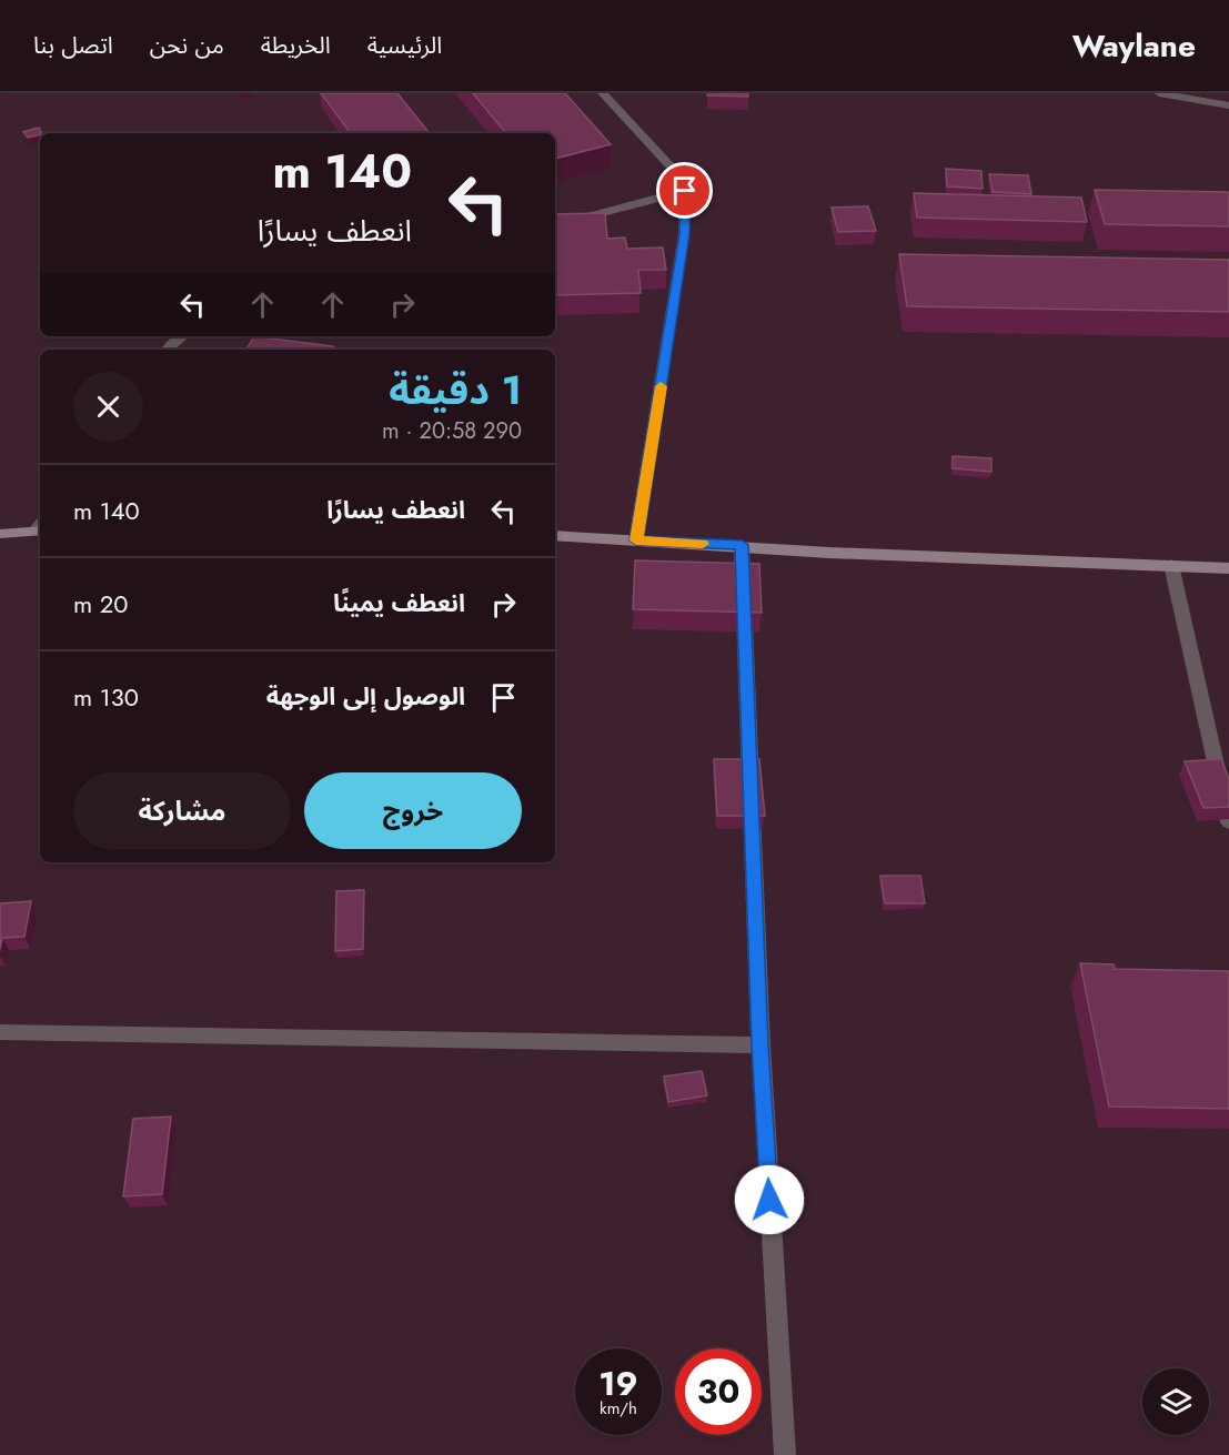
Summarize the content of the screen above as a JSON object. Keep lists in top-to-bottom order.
{
  "page": {
    "header": "Waylane",
    "nav": [
      "الرئيسية",
      "الخريطة",
      "من نحن",
      "اتصل بنا"
    ],
    "turn": ["140 m", "انعطف يسارًا"],
    "heading": ["1 دقيقة", "290 m · 20:58"],
    "list": [
      {
        "name": "انعطف يسارًا",
        "value": "140 m"
      },
      {
        "name": "انعطف يمينًا",
        "value": "20 m"
      },
      {
        "name": "الوصول إلى الوجهة",
        "value": "130 m"
      }
    ],
    "buttons": ["خروج", "مشاركة"],
    "speed": "19 km/h",
    "limit": "30"
  }
}
